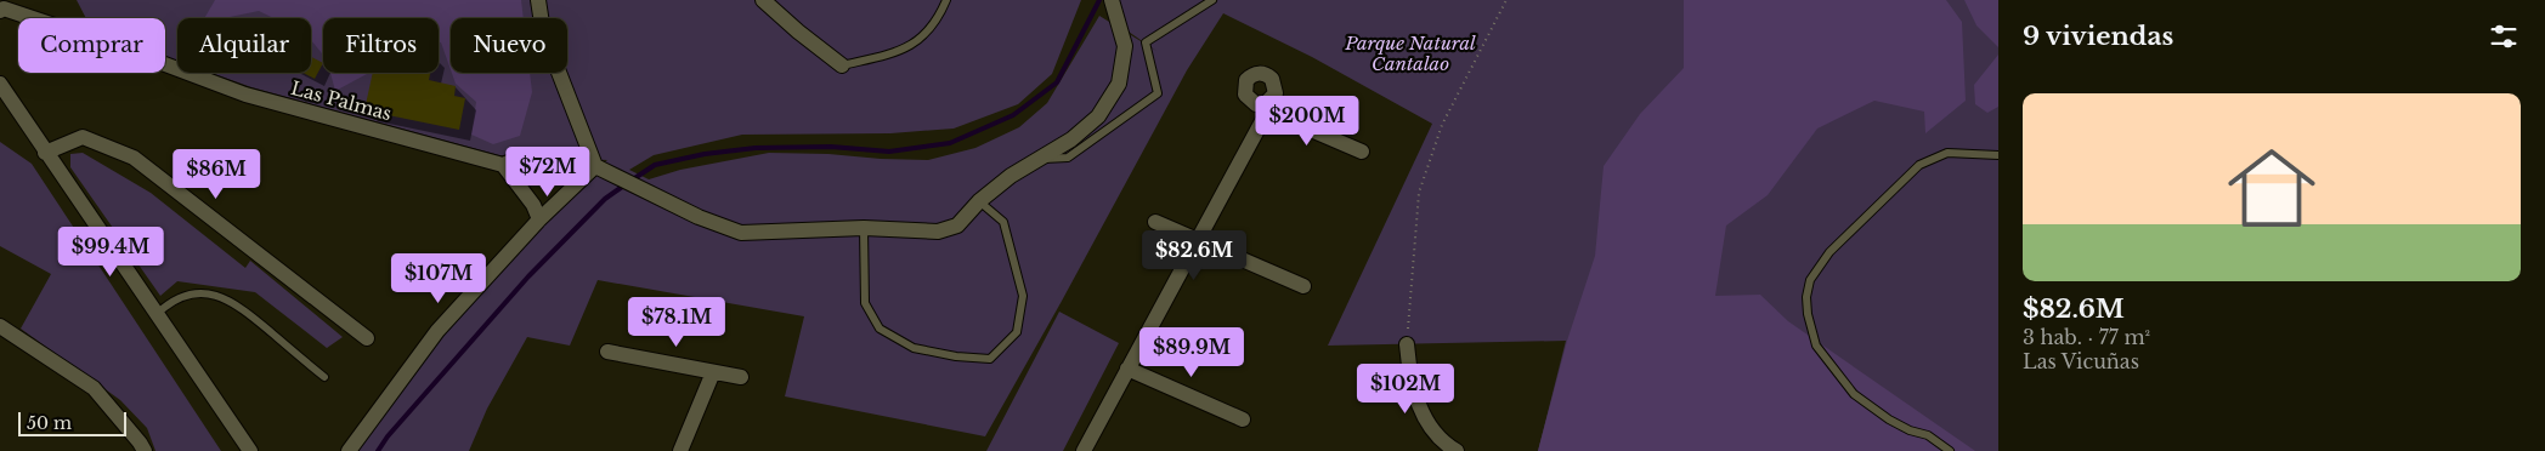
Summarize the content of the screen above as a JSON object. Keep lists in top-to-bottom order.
{
  "streets": {
    "street": ["Las Palmas"]
  },
  "parks": ["Parque Natural Cantalao"],
  "scale_bar": "50 m",
  "page": {
    "heading": "9 viviendas",
    "chip": [
      "Comprar",
      "Alquilar",
      "Filtros",
      "Nuevo"
    ],
    "list": [
      {
        "name": "$82.6M",
        "note": "3 hab. · 77 m² · Las Vicuñas"
      }
    ],
    "price": [
      "$200M",
      "$72M",
      "$86M",
      "$99.4M",
      "$82.6M",
      "$107M",
      "$78.1M",
      "$89.9M",
      "$102M"
    ],
    "scale": "50 m"
  }
}
